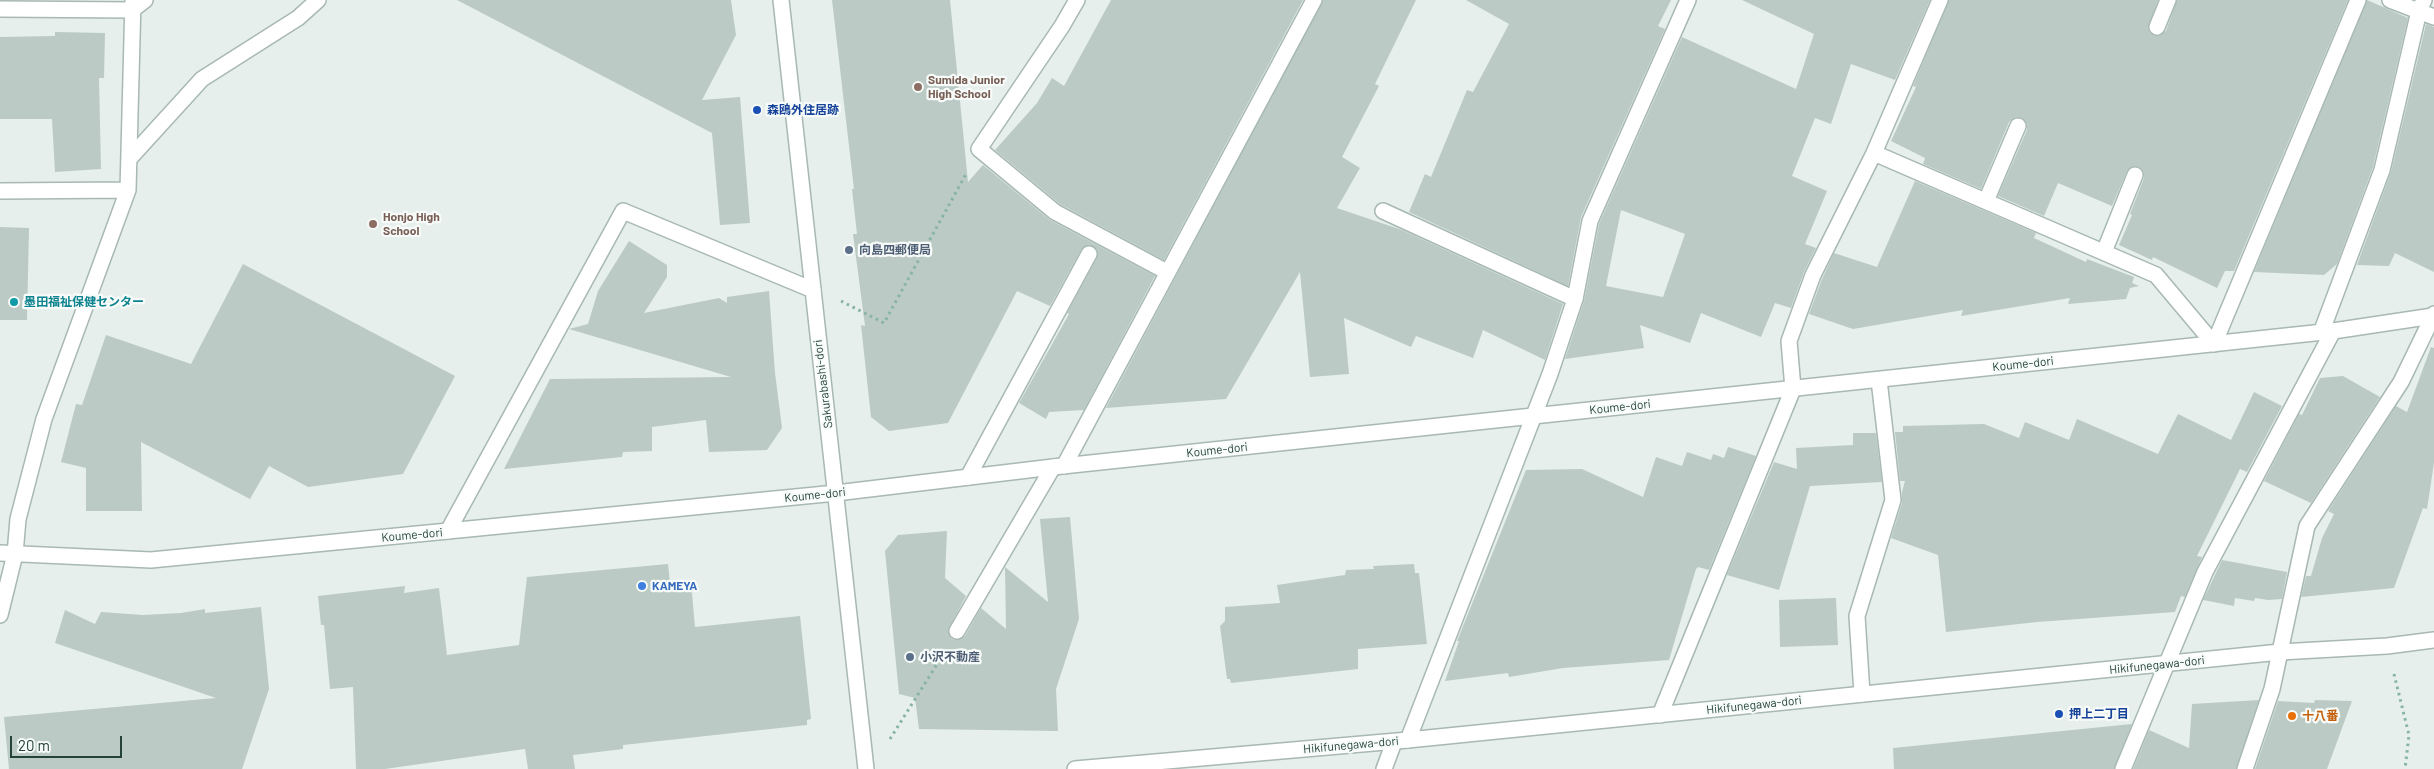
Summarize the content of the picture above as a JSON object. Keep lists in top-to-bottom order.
{
  "streets": {
    "street": ["Koume-dori", "Sakurabashi-dori", "Hikifunegawa-dori"]
  },
  "crossings": [
    ["Koume-dori", "Sakurabashi-dori"]
  ],
  "places": [
    "Sumida Junior High School",
    "森鴎外住居跡",
    "Honjo High School",
    "向島四郵便局",
    "墨田福祉保健センター",
    "KAMEYA",
    "小沢不動産",
    "押上二丁目",
    "十八番"
  ],
  "scale_bar": "20 m"
}
